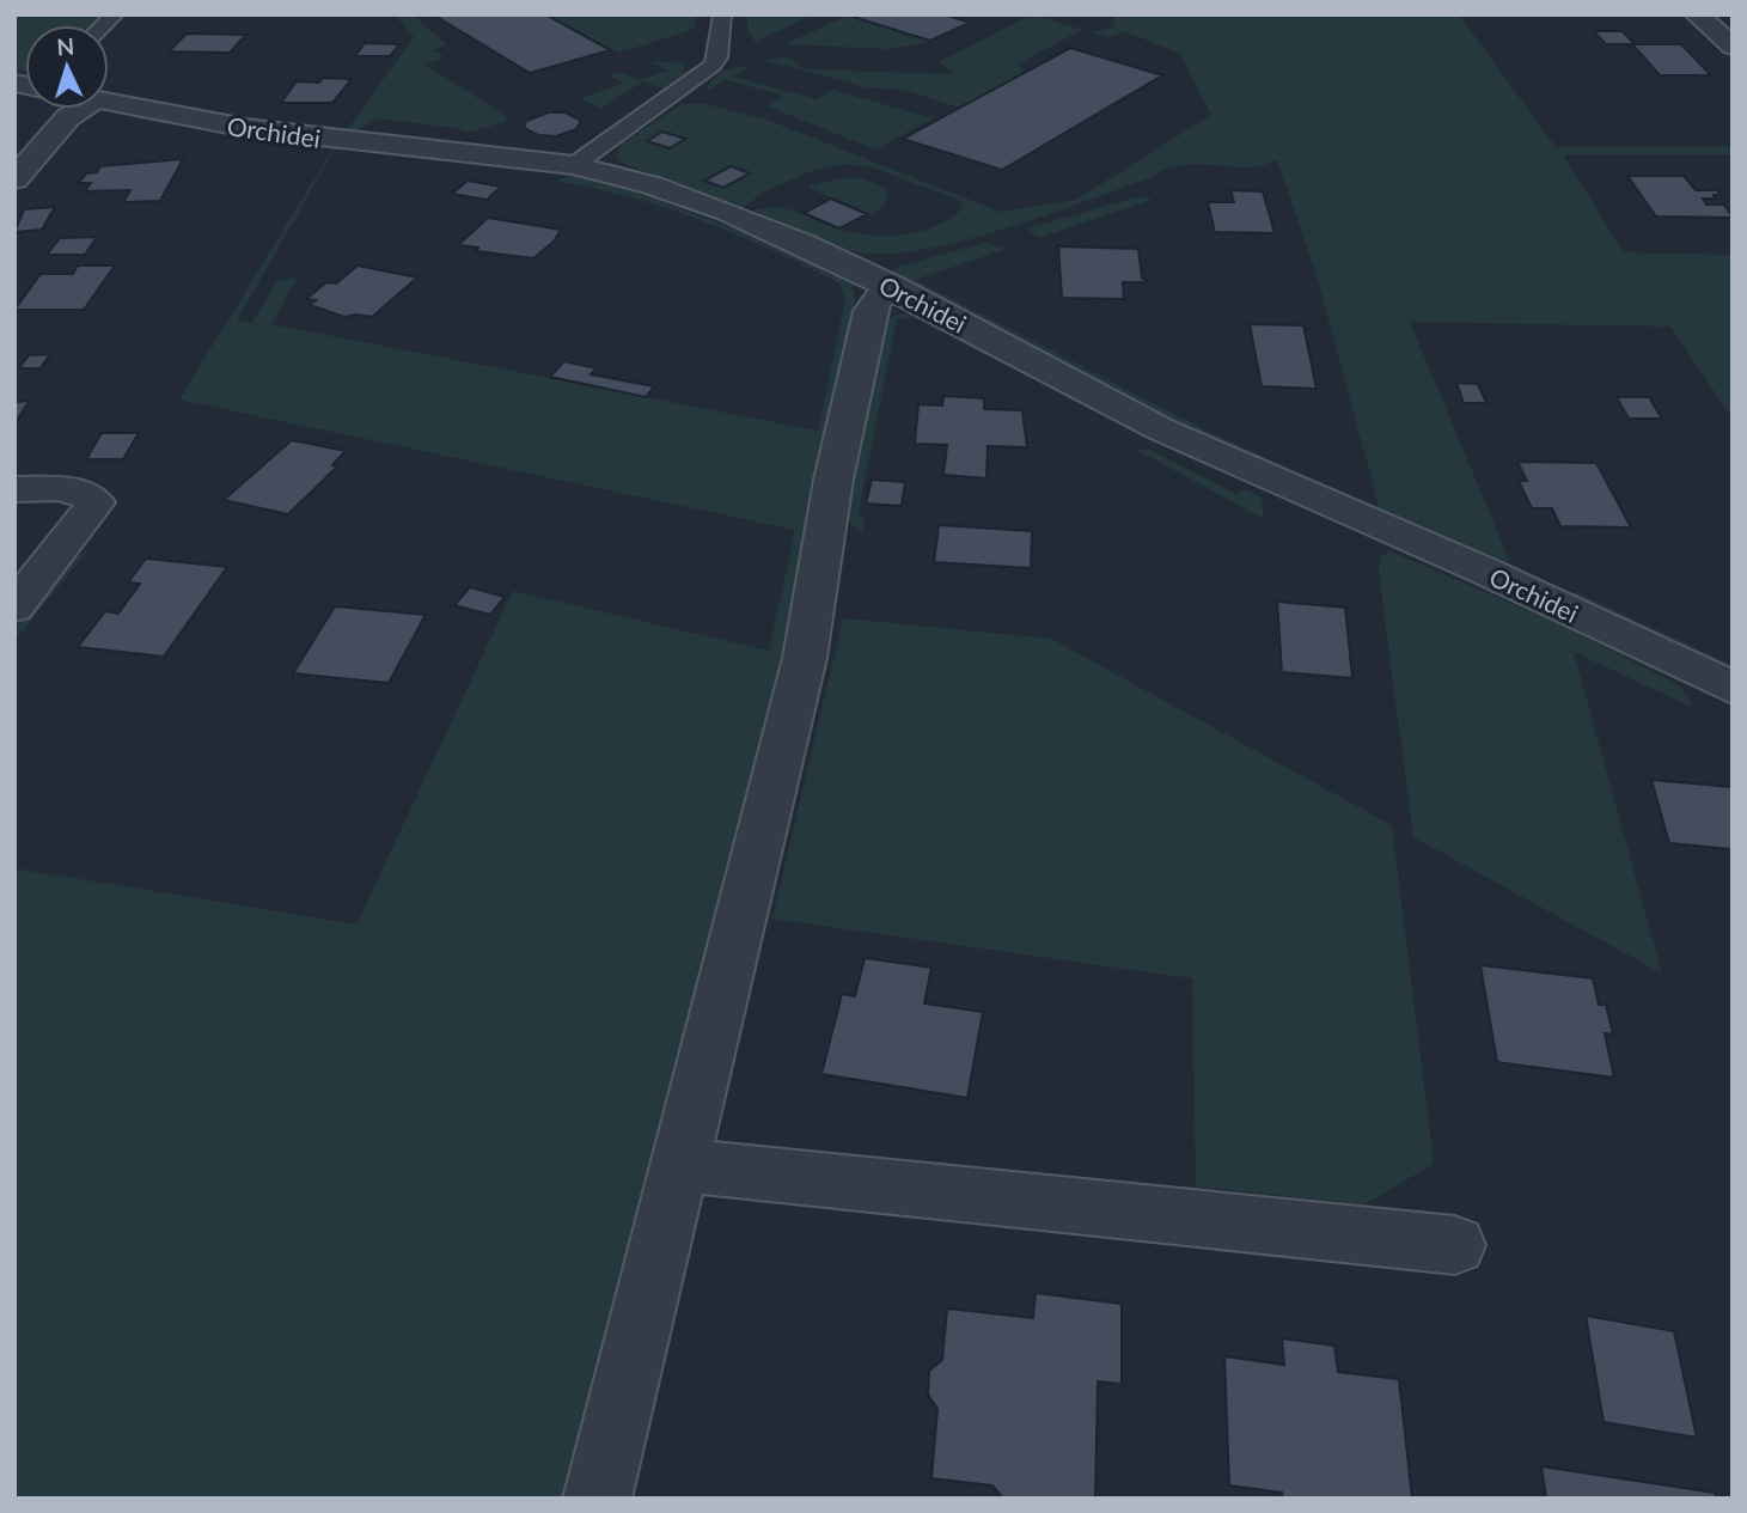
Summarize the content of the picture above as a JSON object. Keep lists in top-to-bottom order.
{
  "streets": {
    "street": ["Orchidei"]
  },
  "north": "top"
}
